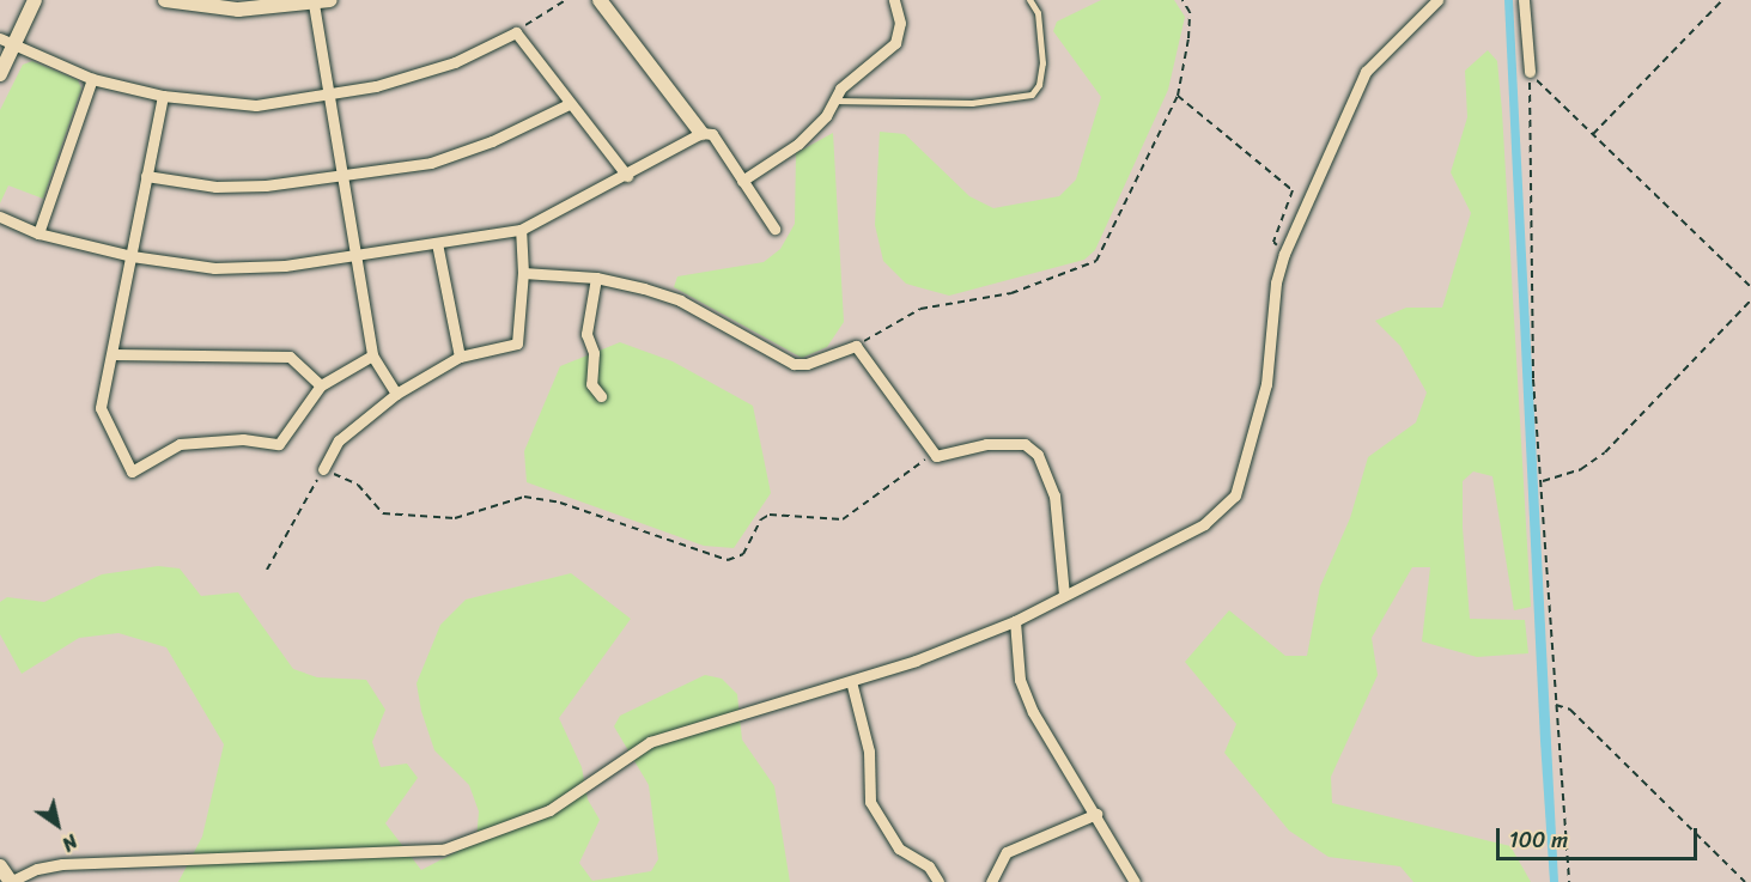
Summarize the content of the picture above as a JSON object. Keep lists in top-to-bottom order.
{
  "scale_bar": "100 m",
  "north": "bottom right"
}
